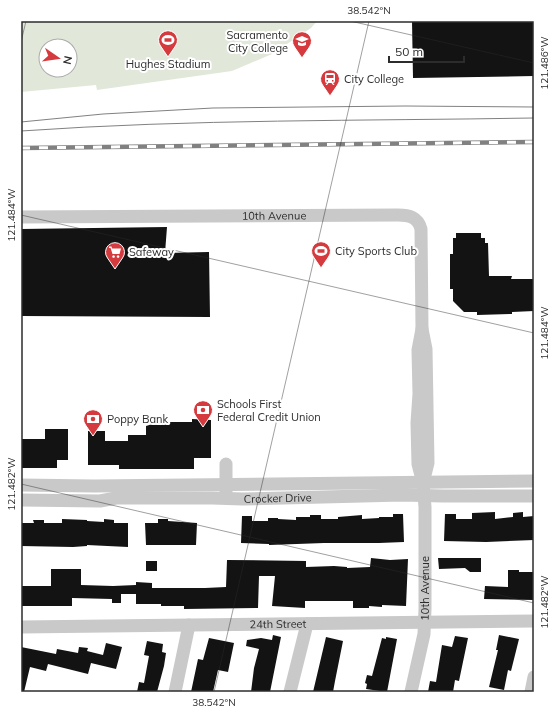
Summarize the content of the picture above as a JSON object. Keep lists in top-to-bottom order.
{
  "streets": {
    "street": ["10th Avenue", "Crocker Drive", "24th Street"]
  },
  "crossings": [
    ["10th Avenue", "Crocker Drive"],
    ["10th Avenue", "24th Street"]
  ],
  "places": {
    "sports": ["Hughes Stadium", "City Sports Club"],
    "school or university": ["Sacramento City College"],
    "station": ["City College"],
    "supermarket": ["Safeway"],
    "bank": ["Schools First Federal Credit Union", "Poppy Bank"]
  },
  "scale_bar": "50 m",
  "north": "right",
  "coordinates": [
    "38.542°N",
    "121.486°W",
    "121.484°W",
    "121.482°W"
  ]
}
